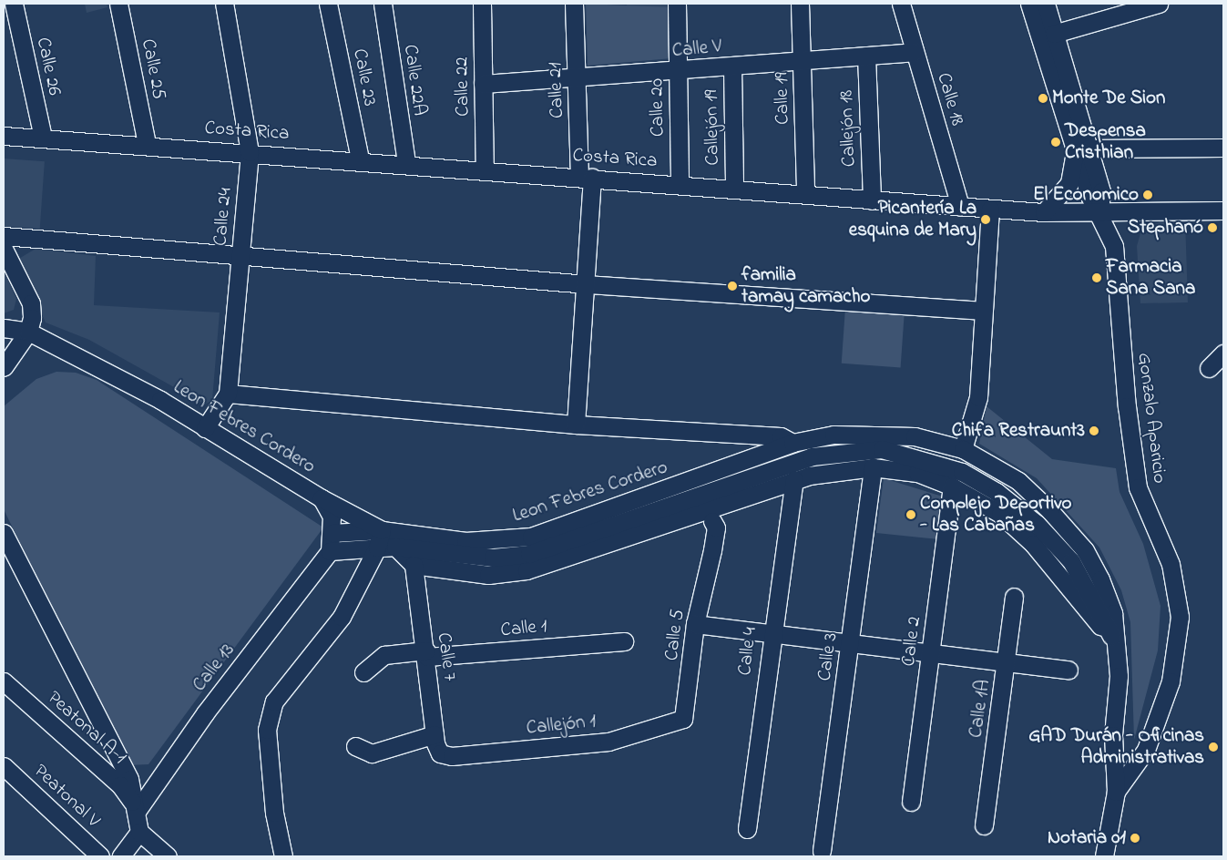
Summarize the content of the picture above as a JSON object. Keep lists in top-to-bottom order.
{
  "streets": {
    "street": [
      "Calle V",
      "Calle 26",
      "Calle 25",
      "Calle 23",
      "Calle 22A",
      "Calle 22",
      "Calle 21",
      "Calle 19",
      "Calle 18",
      "Calle 20",
      "Callejón 19",
      "Callejón 18",
      "Costa Rica",
      "Calle 24",
      "Gonzalo Aparicio",
      "Leon Febres Cordero",
      "Calle 1",
      "Calle 5",
      "Calle 2",
      "Calle 4",
      "Calle 7",
      "Calle 3",
      "Calle 13",
      "Calle 1A",
      "Callejón 1",
      "Peatonal A-1",
      "Peatonal V"
    ]
  },
  "crossings": [
    ["Calle V", "Calle 22"],
    ["Calle V", "Calle 21"],
    ["Calle V", "Calle 19"],
    ["Calle V", "Calle 18"],
    ["Calle V", "Calle 20"],
    ["Calle V", "Callejón 19"],
    ["Calle V", "Callejón 18"],
    ["Calle 26", "Costa Rica"],
    ["Calle 25", "Costa Rica"],
    ["Calle 23", "Costa Rica"],
    ["Calle 22A", "Costa Rica"],
    ["Calle 22", "Costa Rica"],
    ["Calle 21", "Costa Rica"],
    ["Calle 19", "Costa Rica"],
    ["Calle 18", "Costa Rica"],
    ["Calle 20", "Costa Rica"],
    ["Callejón 19", "Costa Rica"],
    ["Callejón 18", "Costa Rica"],
    ["Costa Rica", "Calle 24"],
    ["Costa Rica", "Gonzalo Aparicio"],
    ["Calle 24", "Leon Febres Cordero"],
    ["Gonzalo Aparicio", "Leon Febres Cordero"],
    ["Leon Febres Cordero", "Calle 5"],
    ["Leon Febres Cordero", "Calle 13"],
    ["Calle 1", "Calle 7"],
    ["Calle 5", "Callejón 1"],
    ["Calle 7", "Callejón 1"],
    ["Calle 13", "Peatonal A-1"]
  ],
  "places": [
    "Monte De Sion",
    "Despensa Cristhian",
    "El Economico",
    "Picantería La esquina de Mary",
    "Stephanó",
    "Farmacia Sana Sana",
    "familia tamay camacho",
    "Chifa Restraunt3",
    "Complejo Deportivo - Las Cabañas",
    "GAD Durán - Oficinas Administrativas",
    "Notaria 01"
  ]
}
